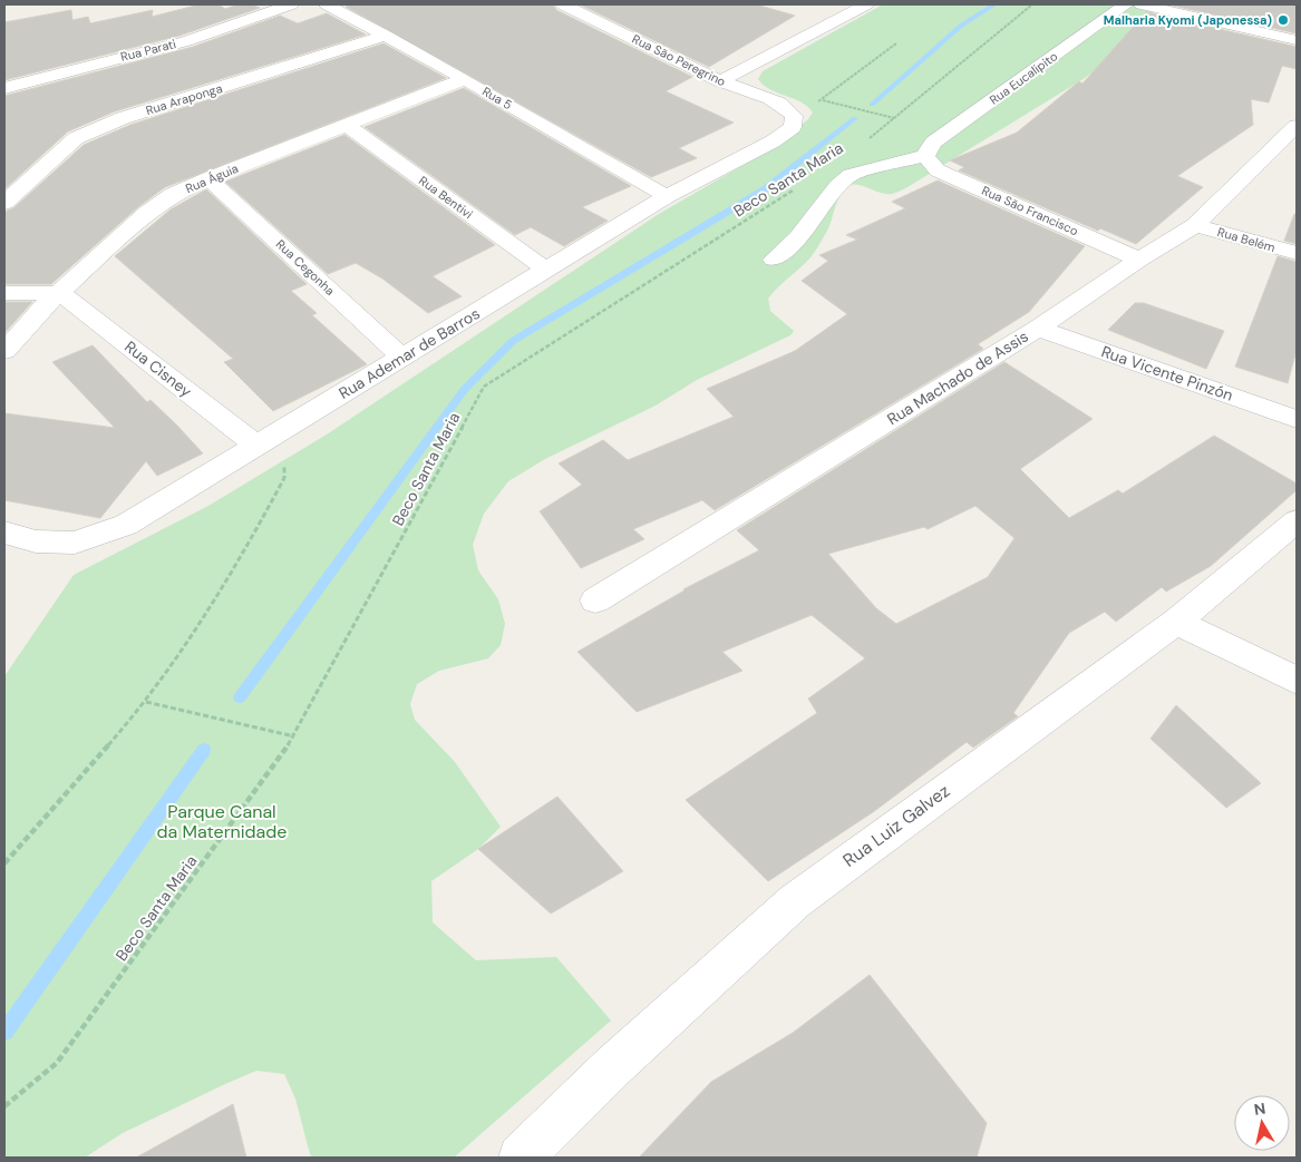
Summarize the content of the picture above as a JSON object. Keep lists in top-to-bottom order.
{
  "streets": {
    "street": [
      "Rua Parati",
      "Rua São Peregrino",
      "Rua Eucalipito",
      "Rua 5",
      "Rua Araponga",
      "Rua Águia",
      "Rua Bentivi",
      "Rua São Francisco",
      "Rua Belém",
      "Rua Cegonha",
      "Rua Ademar de Barros",
      "Rua Cisney",
      "Rua Vicente Pinzón",
      "Rua Machado de Assis",
      "Rua Luiz Galvez"
    ],
    "path": ["Beco Santa Maria"]
  },
  "crossings": [
    ["Rua São Peregrino", "Rua Ademar de Barros"],
    ["Rua Eucalipito", "Rua São Francisco"],
    ["Rua 5", "Rua Araponga"],
    ["Rua 5", "Rua Águia"],
    ["Rua 5", "Rua Ademar de Barros"],
    ["Rua Águia", "Rua Bentivi"],
    ["Rua Águia", "Rua Cegonha"],
    ["Rua Águia", "Rua Cisney"],
    ["Rua Bentivi", "Rua Ademar de Barros"],
    ["Rua São Francisco", "Rua Machado de Assis"],
    ["Rua Belém", "Rua Machado de Assis"],
    ["Rua Cegonha", "Rua Ademar de Barros"],
    ["Rua Ademar de Barros", "Rua Cisney"],
    ["Rua Vicente Pinzón", "Rua Machado de Assis"]
  ],
  "parks": ["Parque Canal da Maternidade"],
  "places": ["Malharia Kyomi (Japonessa)"],
  "north": "top"
}
